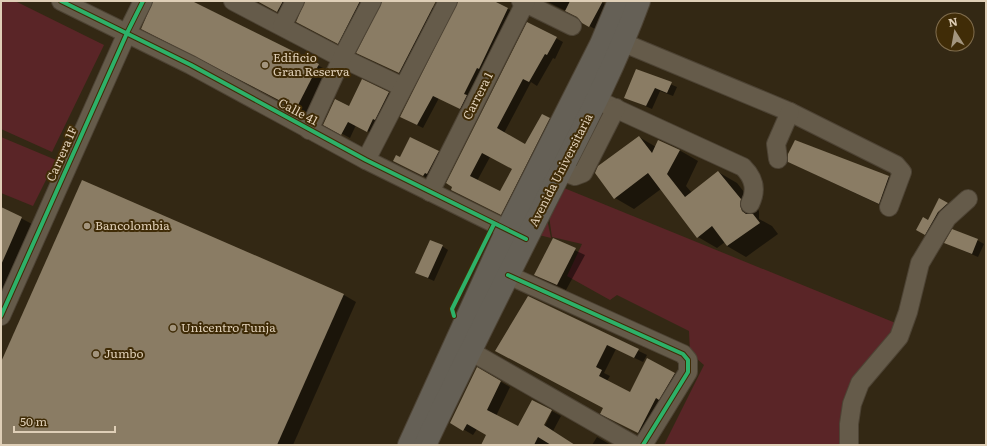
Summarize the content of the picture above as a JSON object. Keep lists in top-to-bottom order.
{
  "streets": {
    "main road": ["Avenida Universitaria"],
    "street": ["Carrera 1", "Calle 41", "Carrera 1F"]
  },
  "crossings": [
    ["Carrera 1", "Calle 41"],
    ["Calle 41", "Carrera 1F"],
    ["Calle 41", "Avenida Universitaria"]
  ],
  "places": [
    "Edificio Gran Reserva",
    "Bancolombia",
    "Unicentro Tunja",
    "Jumbo"
  ],
  "scale_bar": "50 m",
  "north": "top"
}
